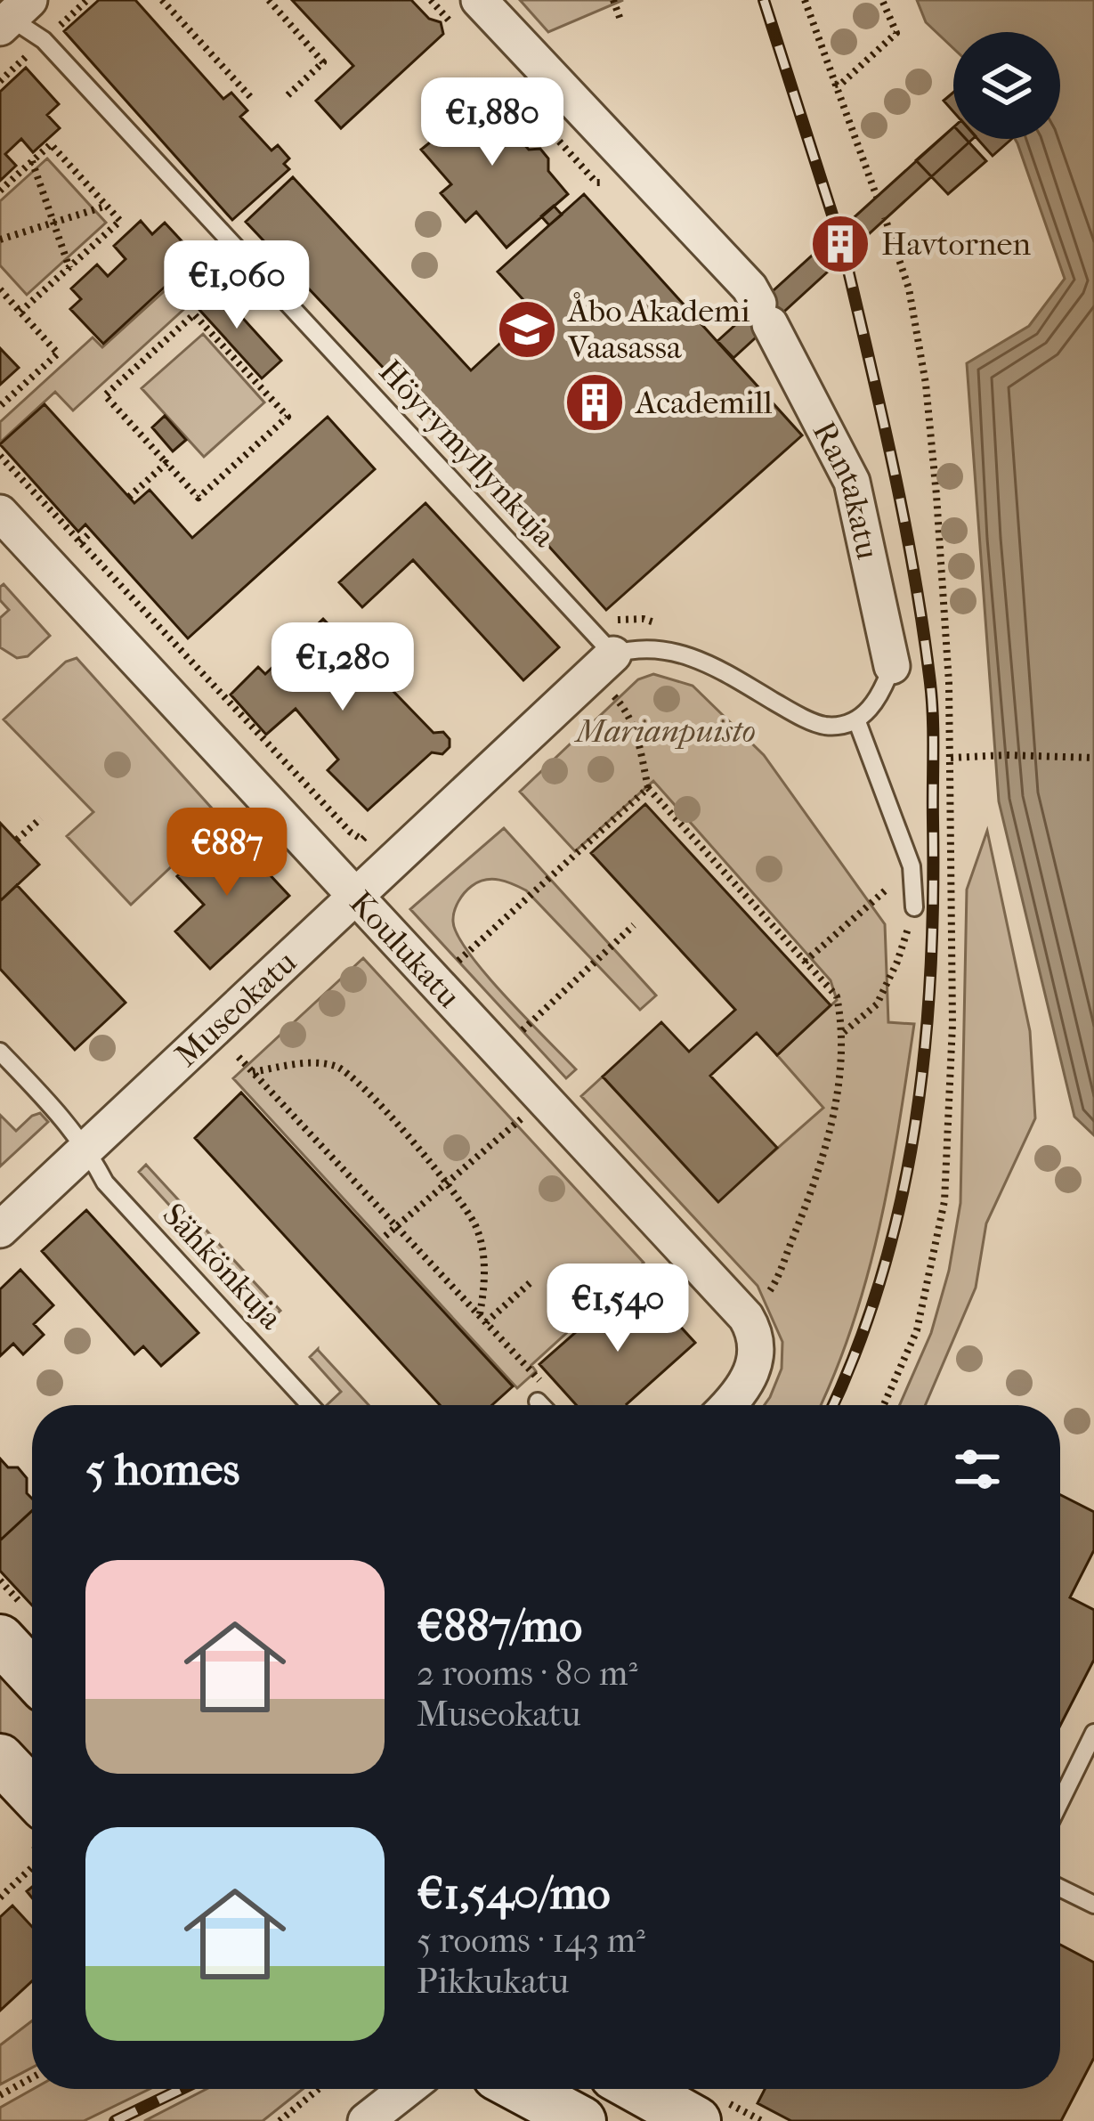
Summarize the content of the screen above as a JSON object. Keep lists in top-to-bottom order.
{
  "streets": {
    "street": ["Rantakatu", "Koulukatu", "Museokatu"],
    "lane": ["Höyrymyllynkuja", "Sähkönkuja"]
  },
  "crossings": [
    ["Höyrymyllynkuja", "Museokatu"],
    ["Koulukatu", "Museokatu"],
    ["Museokatu", "Sähkönkuja"]
  ],
  "parks": ["Marianpuisto"],
  "places": {
    "building": ["Havtornen", "Academill"],
    "school or university": ["Åbo Akademi Vaasassa"]
  },
  "page": {
    "price": [
      "€1,880",
      "€1,060",
      "€1,280",
      "€887",
      "€1,540"
    ],
    "heading": "5 homes",
    "list": [
      {
        "name": "€887/mo",
        "note": "2 rooms · 80 m² · Museokatu"
      },
      {
        "name": "€1,540/mo",
        "note": "5 rooms · 143 m² · Pikkukatu"
      }
    ]
  }
}
